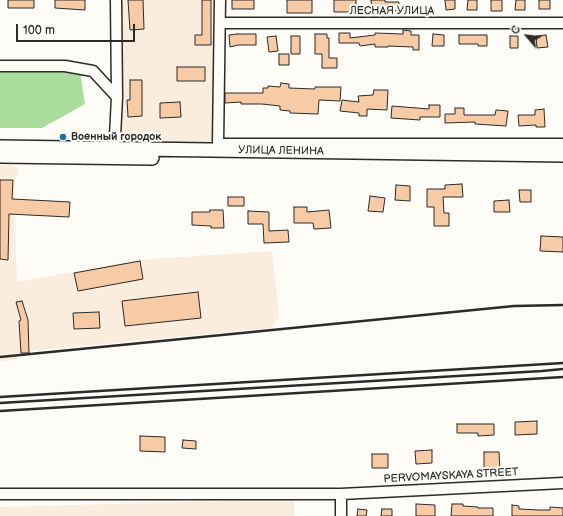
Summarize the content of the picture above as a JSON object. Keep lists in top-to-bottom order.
{
  "streets": {
    "main road": ["УЛИЦА ЛЕНИНА"],
    "street": ["ЛЕСНАЯ УЛИЦА", "PERVOMAYSKAYA STREET"]
  },
  "crossings": [
    ["ЛЕСНАЯ УЛИЦА", "УЛИЦА ЛЕНИНА"]
  ],
  "places": ["Военный городок"],
  "scale_bar": "100 m",
  "north": "top left"
}
